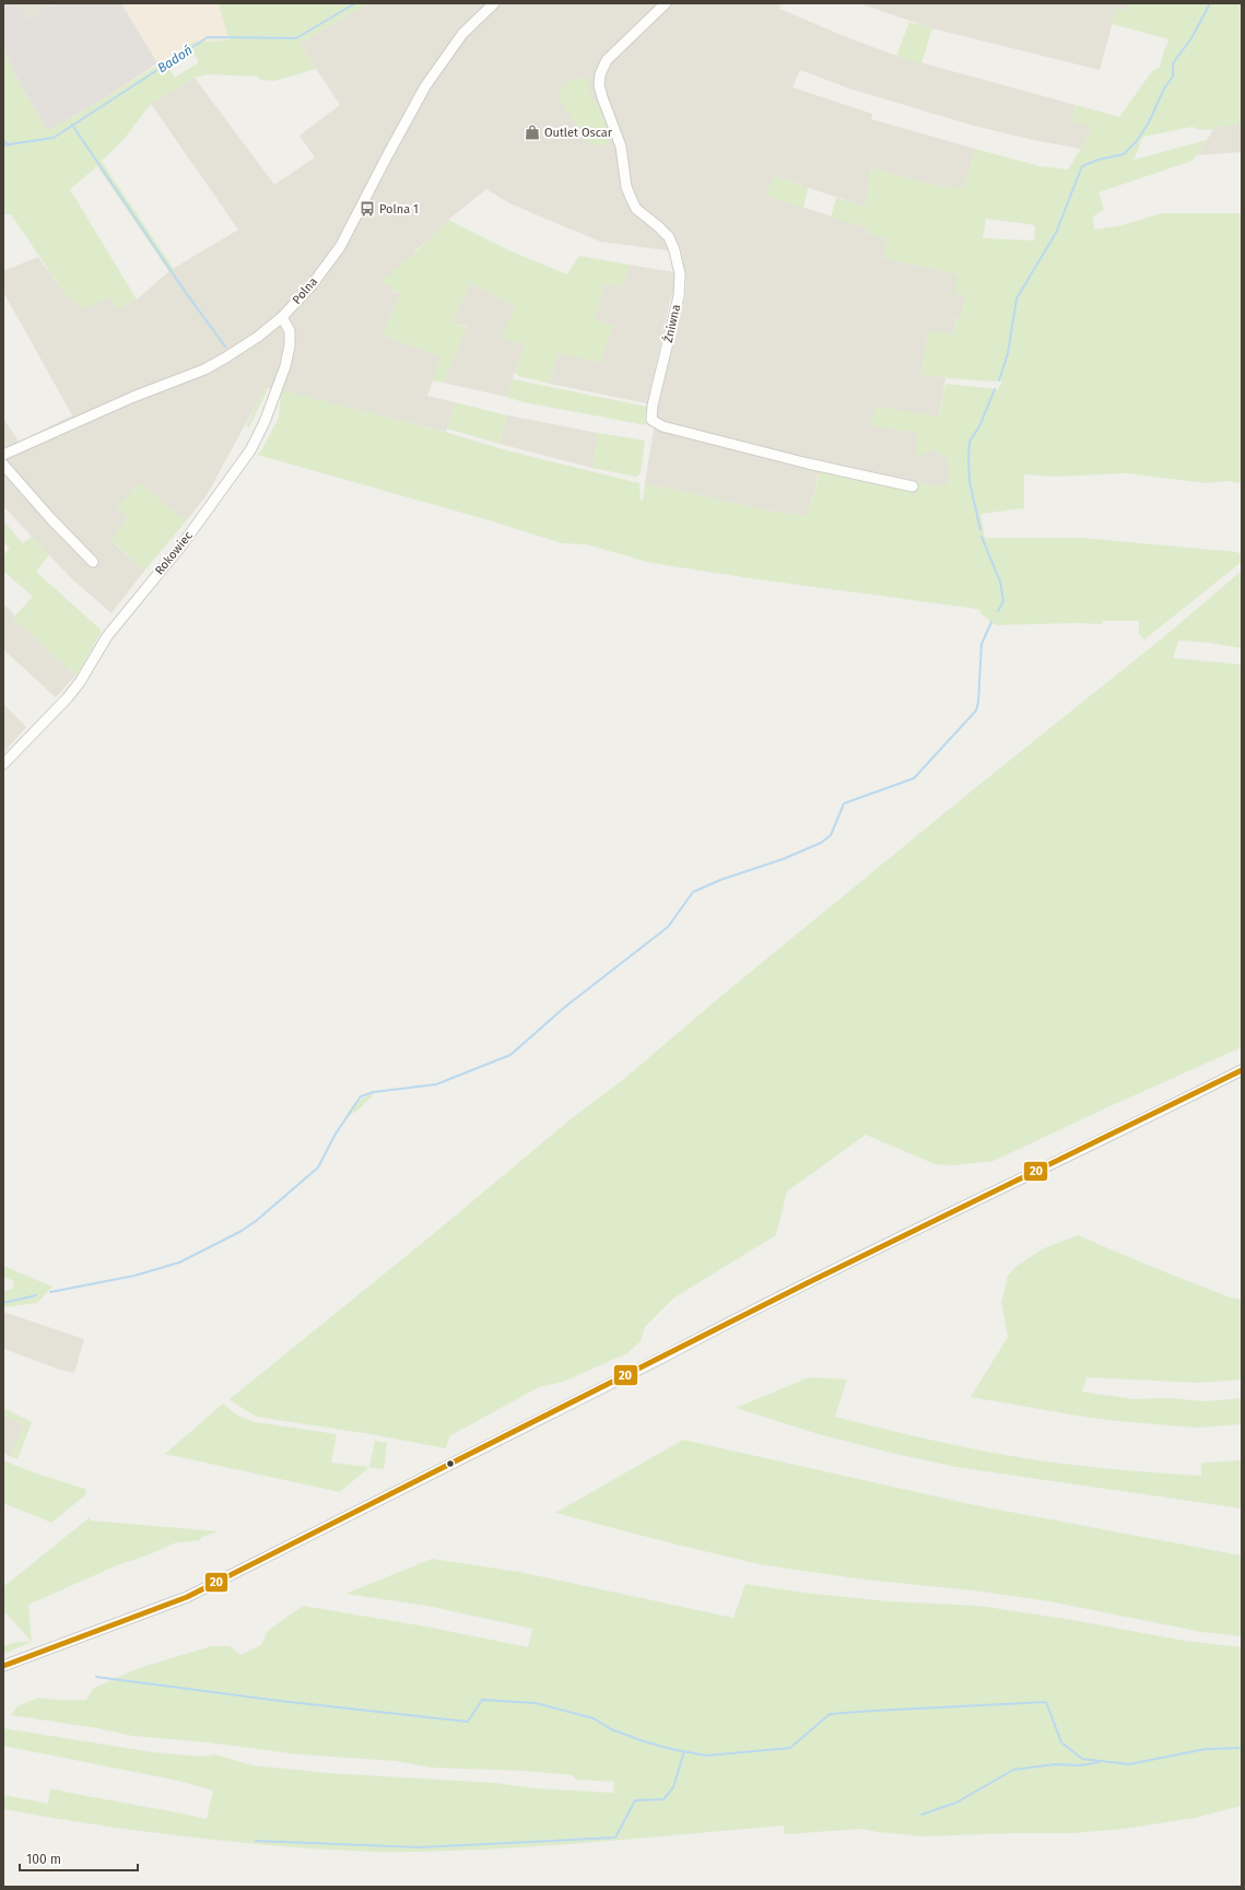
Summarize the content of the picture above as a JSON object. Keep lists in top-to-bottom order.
{
  "streets": {
    "street": ["Polna", "Żniwna", "Rokowiec"]
  },
  "crossings": [
    ["Polna", "Rokowiec"]
  ],
  "water": ["Badoń"],
  "places": {
    "shop": ["Outlet Oscar"],
    "bus stop": ["Polna 1"]
  },
  "lines": ["transit line 20"],
  "scale_bar": "100 m"
}
